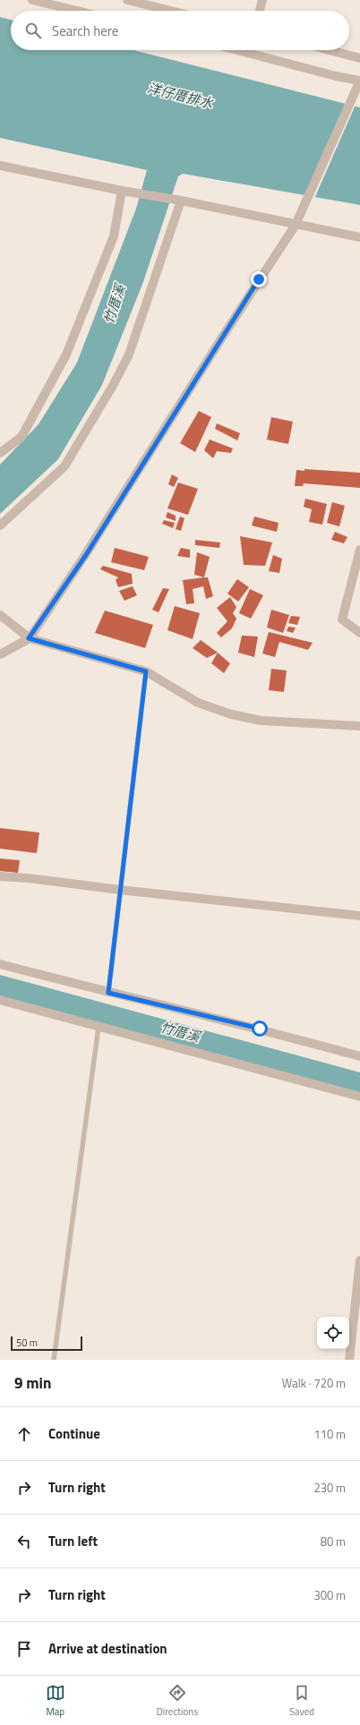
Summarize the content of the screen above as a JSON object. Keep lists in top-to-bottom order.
{
  "water": ["洋仔厝排水", "竹厝溪"],
  "scale_bar": "50 m",
  "page": {
    "search": "Search here",
    "scale": "50 m",
    "heading": ["9 min", "Walk · 720 m"],
    "list": [
      ["Continue", "110 m"],
      ["Turn right", "230 m"],
      ["Turn left", "80 m"],
      ["Turn right", "300 m"],
      "Arrive at destination"
    ],
    "nav": ["Map", "Directions", "Saved"]
  }
}
